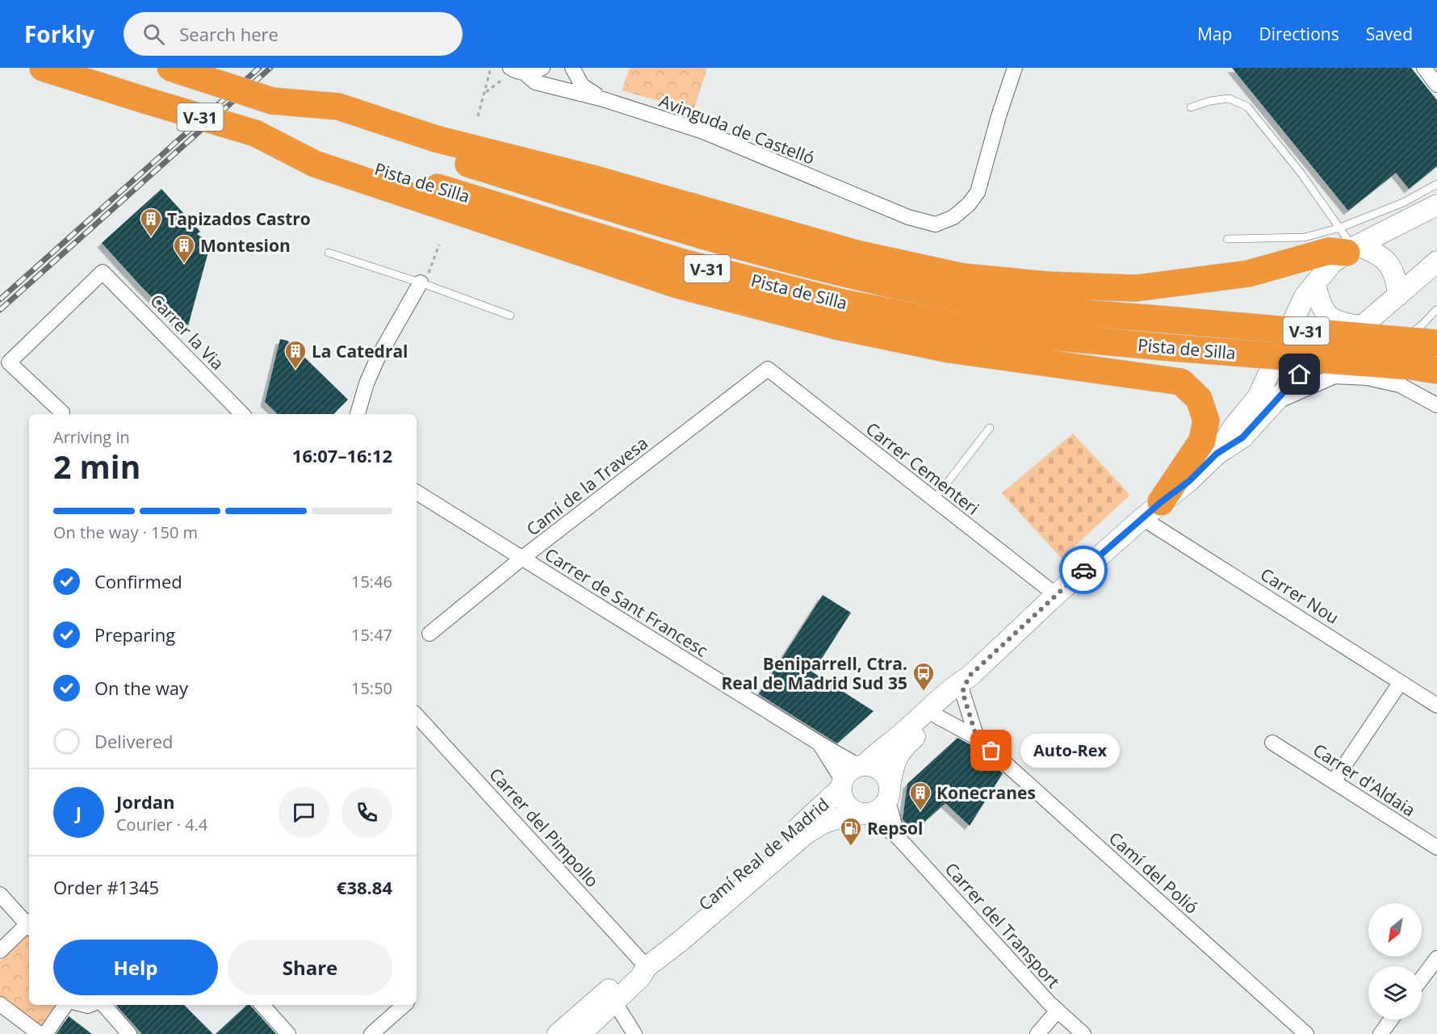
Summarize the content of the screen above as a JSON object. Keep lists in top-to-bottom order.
{
  "streets": {
    "highway": ["V-31", "Pista de Silla"],
    "street": [
      "Avinguda de Castelló",
      "Carrer la Via",
      "Carrer Cementeri",
      "Camí de la Travesa",
      "Carrer Nou",
      "Carrer de Sant Francesc",
      "Carrer d'Aldaia",
      "Carrer del Pimpollo",
      "Camí Real de Madrid",
      "Camí del Polió",
      "Carrer del Transport"
    ]
  },
  "crossings": [
    ["Carrer Cementeri", "Camí de la Travesa"],
    ["Camí de la Travesa", "Carrer de Sant Francesc"],
    ["Carrer de Sant Francesc", "Camí Real de Madrid"],
    ["Carrer de Sant Francesc", "Carrer del Transport"],
    ["Carrer del Pimpollo", "Camí Real de Madrid"],
    ["Camí Real de Madrid", "Carrer del Transport"]
  ],
  "places": {
    "building": [
      "Tapizados Castro",
      "Montesion",
      "La Catedral",
      "Konecranes"
    ],
    "bus stop": ["Beniparrell, Ctra. Real de Madrid Sud 35"],
    "other": ["Auto-Rex"],
    "fuel station": ["Repsol"]
  },
  "north": "bottom left",
  "page": {
    "header": "Forkly",
    "search": "Search here",
    "nav": ["Map", "Directions", "Saved"],
    "heading": ["2 min", "Arriving in", "16:07–16:12"],
    "panel": [
      "Jordan",
      "Courier · 4.4",
      "Order #1345",
      "€38.84"
    ],
    "bar": "On the way · 150 m",
    "list": [
      ["Confirmed", "15:46"],
      ["Preparing", "15:47"],
      ["On the way", "15:50"],
      "Delivered"
    ],
    "bubble": "Auto-Rex",
    "round": "J",
    "buttons": ["Help", "Share"]
  }
}
